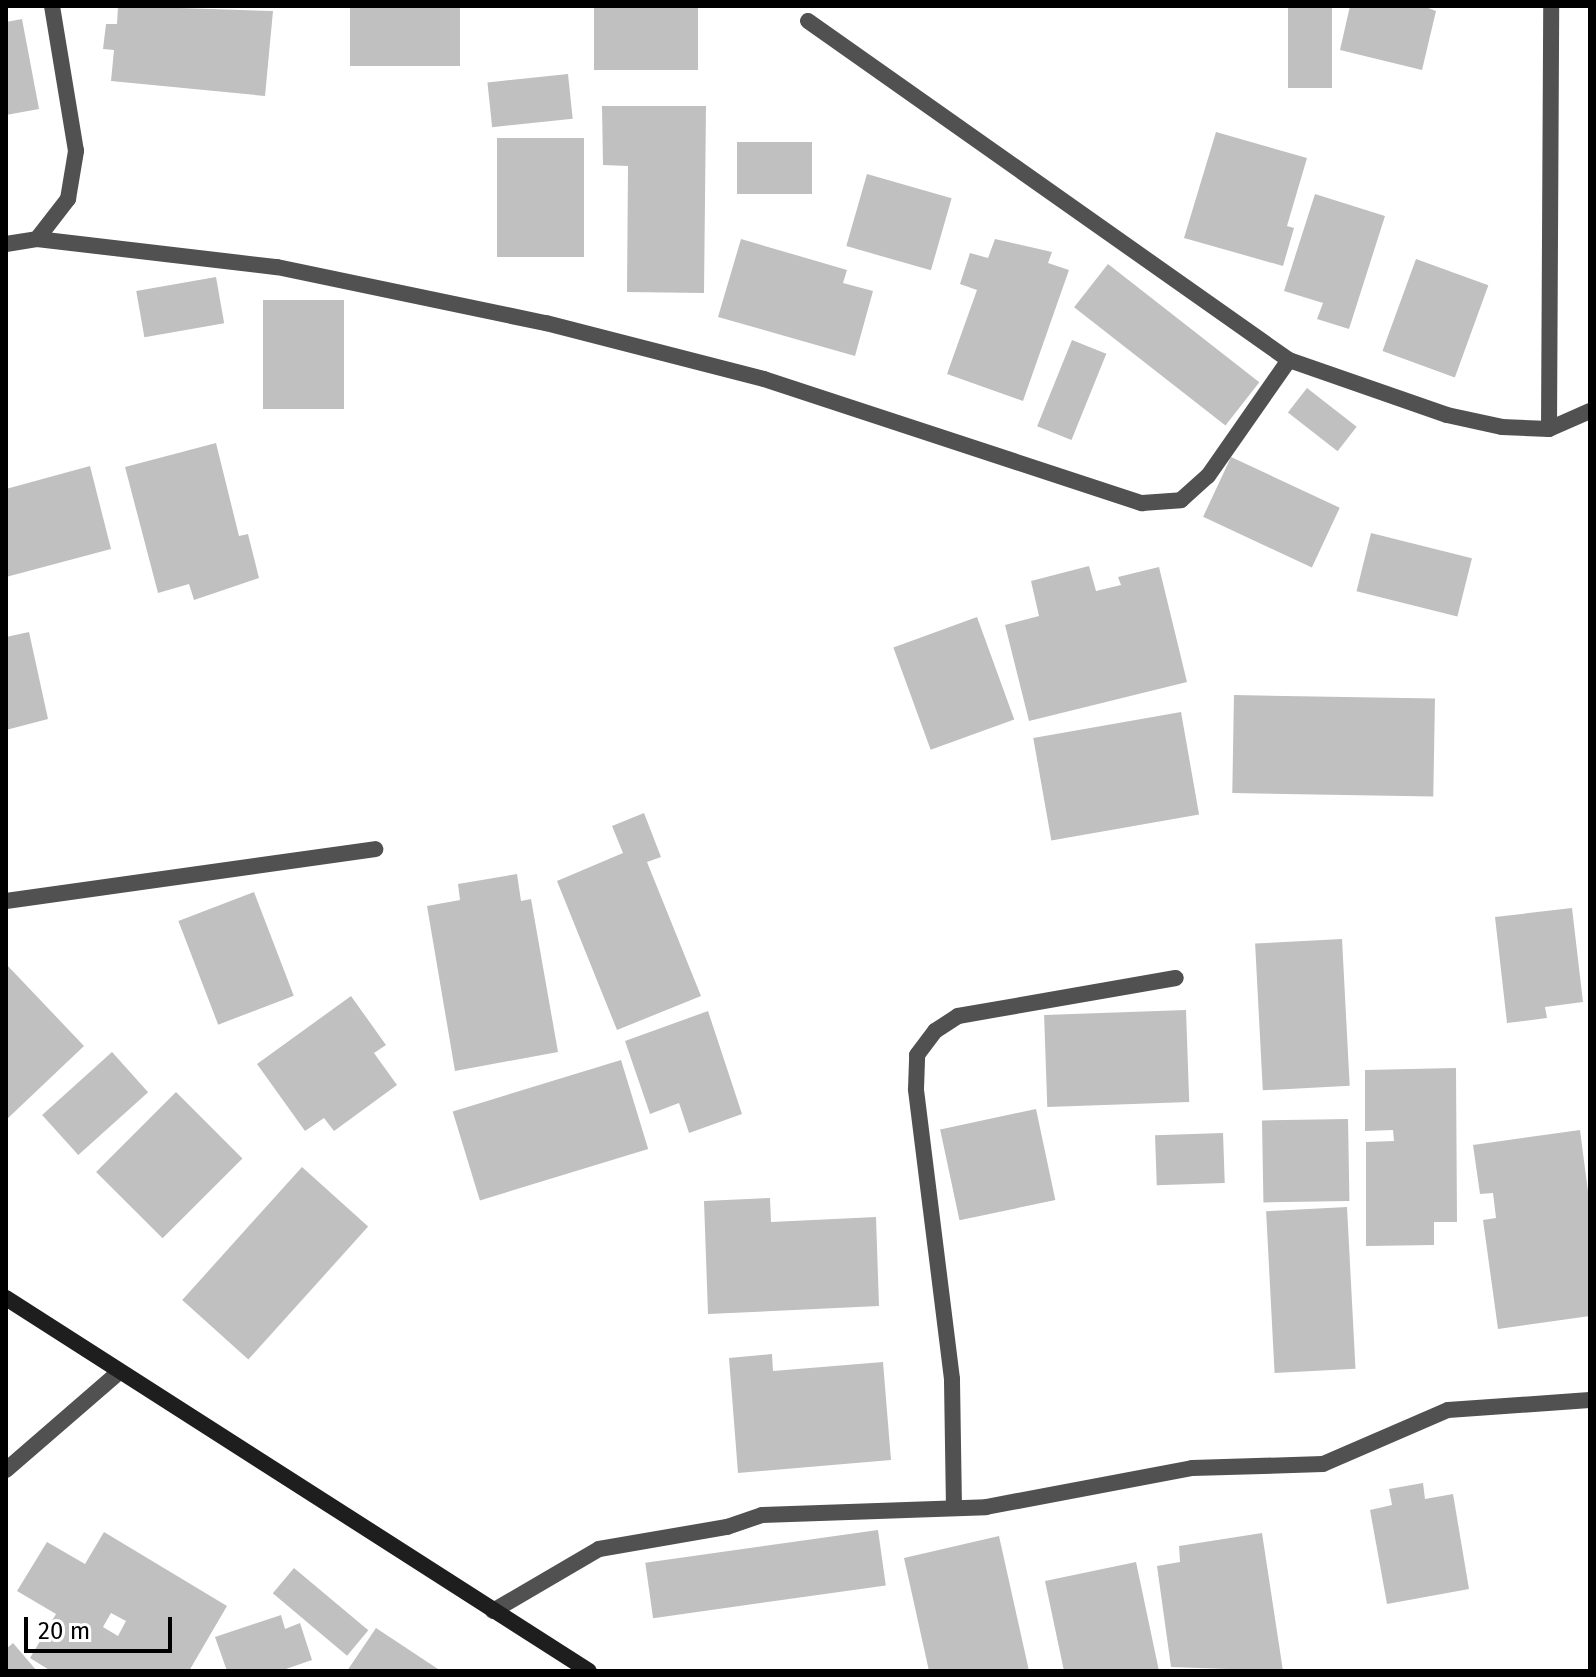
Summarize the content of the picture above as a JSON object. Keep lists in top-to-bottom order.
{
  "scale_bar": "20 m"
}
